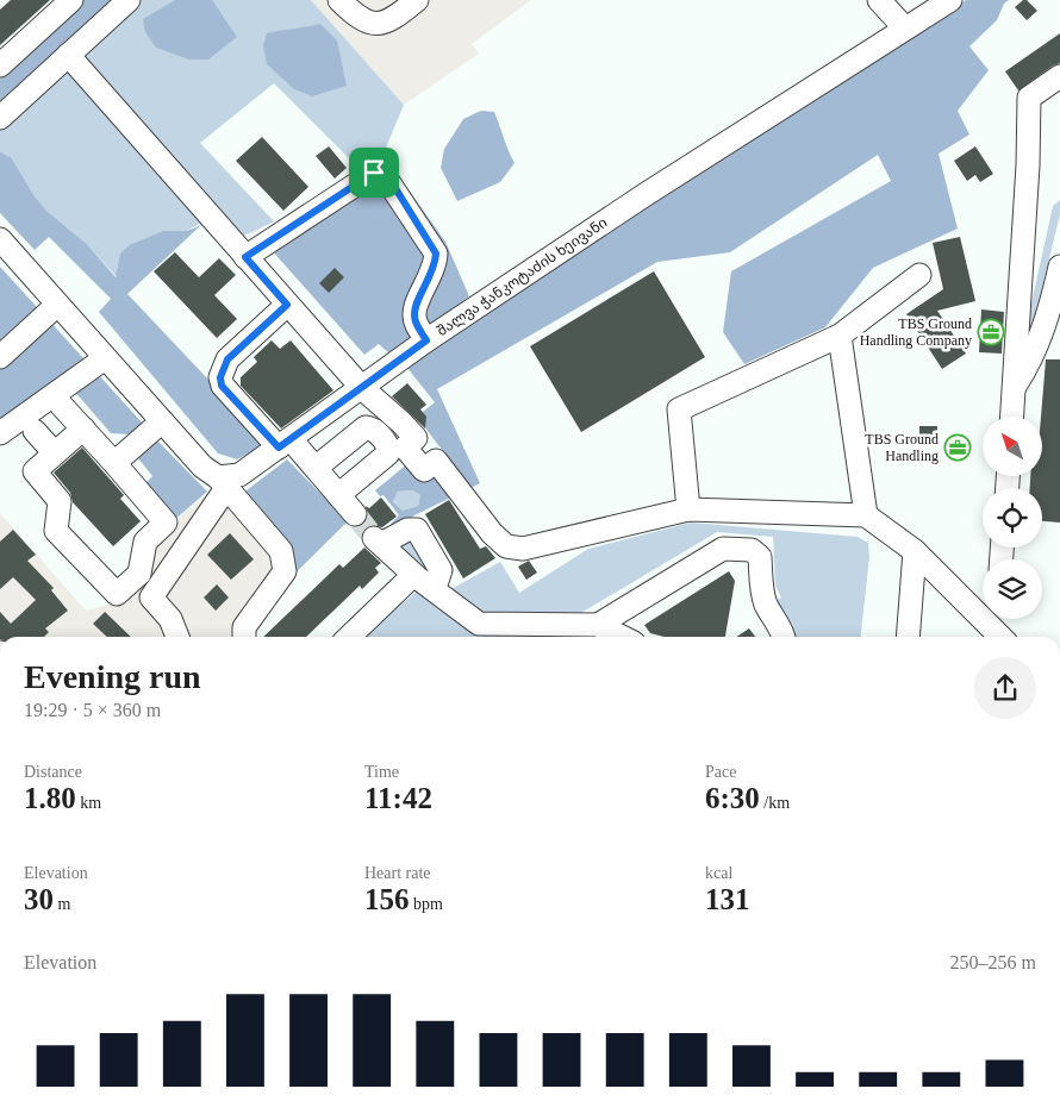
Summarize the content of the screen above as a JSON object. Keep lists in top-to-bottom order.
{
  "streets": {
    "street": ["შალვა ჭანკოტაძის ხეივანი"]
  },
  "places": {
    "office": ["TBS Ground Handling Company", "TBS Ground Handling"]
  },
  "north": "top left",
  "page": {
    "heading": ["Evening run", "19:29 · 5 × 360 m"],
    "stats": [
      ["Distance", "1.80 km"],
      ["Time", "11:42"],
      ["Pace", "6:30 /km"],
      ["Elevation", "30 m"],
      ["Heart rate", "156 bpm"],
      ["kcal", "131"]
    ],
    "chart": ["Elevation", "250–256 m"]
  }
}
